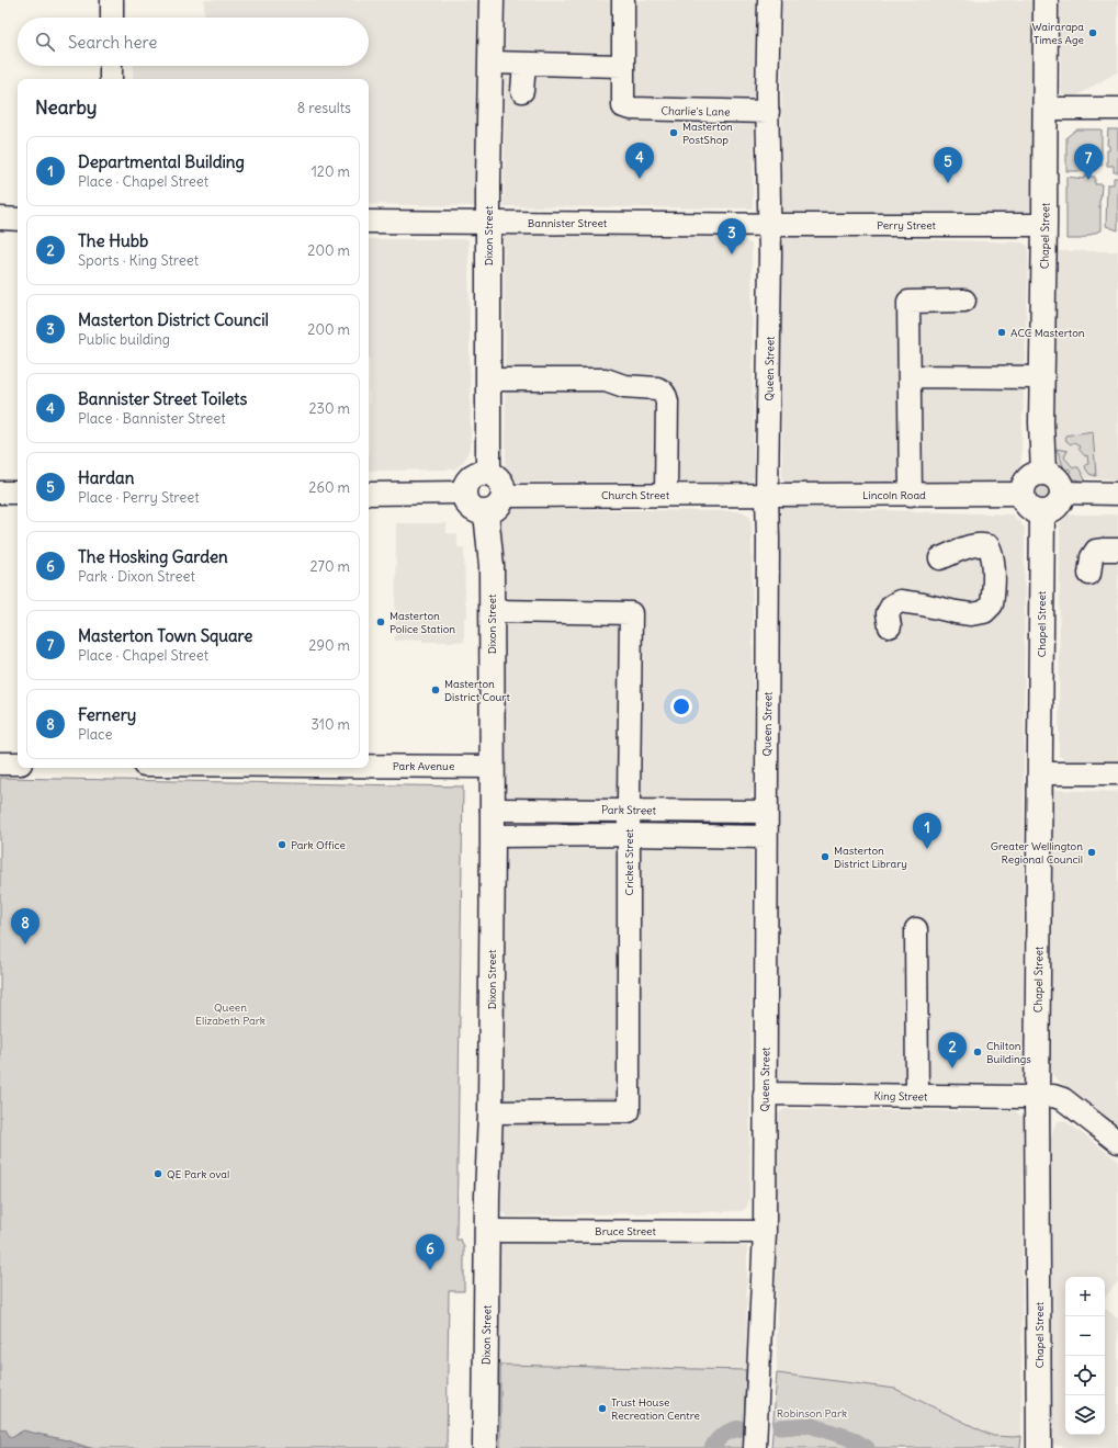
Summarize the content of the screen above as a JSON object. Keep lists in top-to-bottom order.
{
  "streets": {
    "main road": ["Dixon Street", "Chapel Street"],
    "street": [
      "Charlie's Lane",
      "Bannister Street",
      "Perry Street",
      "Queen Street",
      "Church Street",
      "Lincoln Road",
      "Park Avenue",
      "Park Street",
      "Cricket Street",
      "King Street",
      "Bruce Street"
    ]
  },
  "crossings": [
    ["Charlie's Lane", "Queen Street"],
    ["Bannister Street", "Perry Street"],
    ["Bannister Street", "Dixon Street"],
    ["Bannister Street", "Queen Street"],
    ["Perry Street", "Chapel Street"],
    ["Perry Street", "Queen Street"],
    ["Dixon Street", "Church Street"],
    ["Dixon Street", "Park Avenue"],
    ["Dixon Street", "Park Street"],
    ["Dixon Street", "Cricket Street"],
    ["Dixon Street", "Bruce Street"],
    ["Chapel Street", "Lincoln Road"],
    ["Chapel Street", "King Street"],
    ["Queen Street", "Church Street"],
    ["Queen Street", "Lincoln Road"],
    ["Queen Street", "Park Street"],
    ["Queen Street", "King Street"],
    ["Queen Street", "Bruce Street"],
    ["Church Street", "Lincoln Road"],
    ["Park Street", "Cricket Street"]
  ],
  "parks": ["Queen Elizabeth Park", "Robinson Park"],
  "places": [
    "Wairarapa Times Age",
    "Masterton PostShop",
    "ACC Masterton",
    "Masterton Police Station",
    "Masterton District Court",
    "Park Office",
    "Greater Wellington Regional Council",
    "Masterton District Library",
    "Chilton Buildings",
    "QE Park oval",
    "Trust House Recreation Centre"
  ],
  "page": {
    "search": "Search here",
    "heading": ["Nearby", "8 results"],
    "list": [
      {
        "mark": "1",
        "name": "Departmental Building",
        "note": "Place · Chapel Street",
        "value": "120 m"
      },
      {
        "mark": "2",
        "name": "The Hubb",
        "note": "Sports · King Street",
        "value": "200 m"
      },
      {
        "mark": "3",
        "name": "Masterton District Council",
        "note": "Public building",
        "value": "200 m"
      },
      {
        "mark": "4",
        "name": "Bannister Street Toilets",
        "note": "Place · Bannister Street",
        "value": "230 m"
      },
      {
        "mark": "5",
        "name": "Hardan",
        "note": "Place · Perry Street",
        "value": "260 m"
      },
      {
        "mark": "6",
        "name": "The Hosking Garden",
        "note": "Park · Dixon Street",
        "value": "270 m"
      },
      {
        "mark": "7",
        "name": "Masterton Town Square",
        "note": "Place · Chapel Street",
        "value": "290 m"
      },
      {
        "mark": "8",
        "name": "Fernery",
        "note": "Place",
        "value": "310 m"
      }
    ],
    "pins": [
      "4",
      "7",
      "5",
      "3",
      "1",
      "8",
      "2",
      "6"
    ],
    "map_buttons": ["+", "−"]
  }
}
